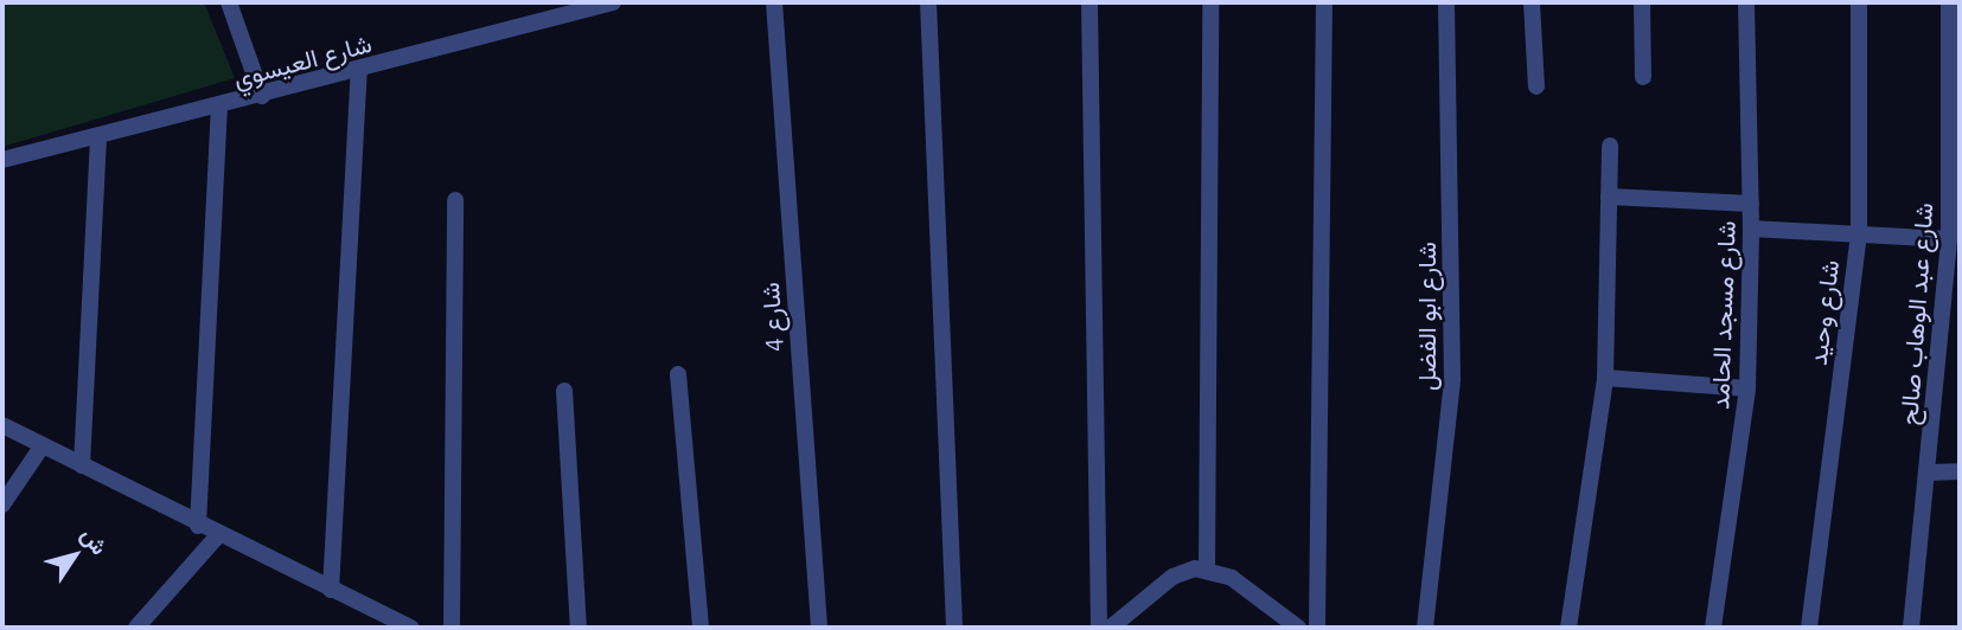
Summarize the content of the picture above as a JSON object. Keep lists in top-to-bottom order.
{
  "streets": {
    "street": [
      "شارع العيسوي",
      "شارع وحيد",
      "شارع عبد الوهاب صالح",
      "شارع مسجد الحامد",
      "شارع ابو الفضل",
      "شارع 4"
    ]
  },
  "north": "top right"
}
